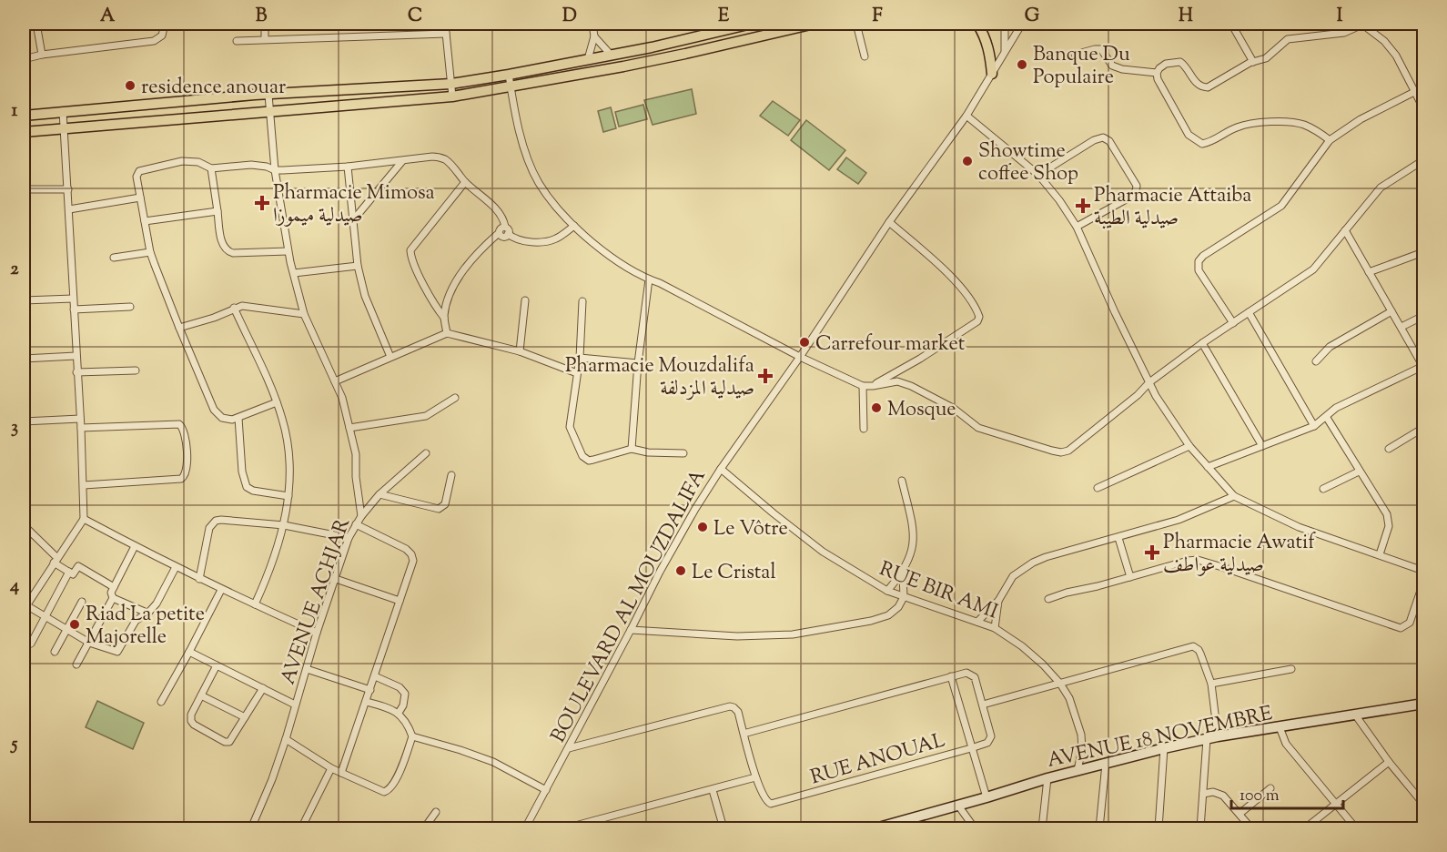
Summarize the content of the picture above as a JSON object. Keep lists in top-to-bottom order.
{
  "streets": {
    "street": [
      "RUE BIR AMI",
      "AVENUE ACHJAR",
      "BOULEVARD AL MOUZDALIFA",
      "AVENUE 18 NOVEMBRE",
      "RUE ANOUAL"
    ]
  },
  "crossings": [
    ["RUE BIR AMI", "BOULEVARD AL MOUZDALIFA"],
    ["RUE BIR AMI", "AVENUE 18 NOVEMBRE"]
  ],
  "places": {
    "other": [
      "Banque Du Populaire",
      "residence anouar",
      "Showtime coffee Shop",
      "Carrefour market",
      "Mosque",
      "Le Vôtre",
      "Le Cristal",
      "Riad La petite Majorelle"
    ],
    "health": [
      "Pharmacie Mimosa صيدلية ميموزا",
      "Pharmacie Attaiba صيدلية الطيبة",
      "Pharmacie Mouzdalifa صيدلية المزدلفة",
      "Pharmacie Awatif صيدلية عواطف"
    ]
  },
  "scale_bar": "100 m",
  "grid": {
    "columns": [
      "A",
      "B",
      "C",
      "D",
      "E",
      "F",
      "G",
      "H",
      "I"
    ],
    "rows": [
      "1",
      "2",
      "3",
      "4",
      "5"
    ]
  }
}
